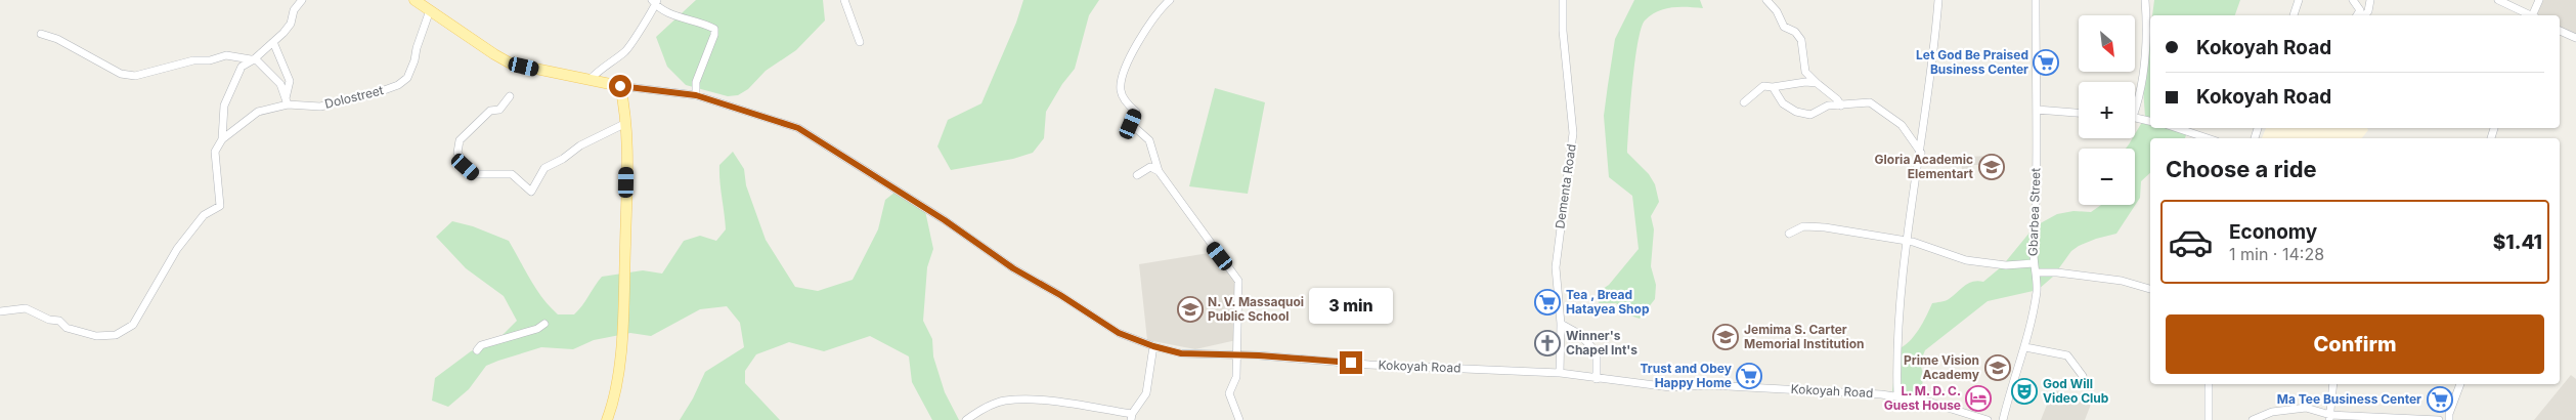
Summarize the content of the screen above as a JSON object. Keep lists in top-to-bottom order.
{
  "streets": {
    "main road": ["Kokoyah Road"],
    "street": ["Dolostreet", "Dementa Road", "Gbarbea Street"]
  },
  "crossings": [
    ["Dolostreet", "Kokoyah Road"],
    ["Dementa Road", "Kokoyah Road"]
  ],
  "places": {
    "supermarket": [
      "Let God Be Praised Business Center",
      "Tea , Bread Hatayea Shop",
      "Trust and Obey Happy Home",
      "Ma Tee Business Center"
    ],
    "school or university": [
      "Gloria Academic Elementart",
      "N. V. Massaquoi Public School",
      "Jemima S. Carter Memorial Institution",
      "Prime Vision Academy"
    ],
    "church": ["Winner's Chapel Int's"],
    "theatre": ["God Will Video Club"],
    "hotel": ["L. M. D. C. Guest House"]
  },
  "north": "bottom right",
  "page": {
    "map_buttons": ["+", "−"],
    "banner": ["Kokoyah Road", "Kokoyah Road"],
    "heading": "Choose a ride",
    "list": [
      {
        "name": "Economy",
        "note": "1 min · 14:28",
        "value": "$1.41"
      }
    ],
    "bubble": "3 min",
    "buttons": "Confirm"
  }
}
